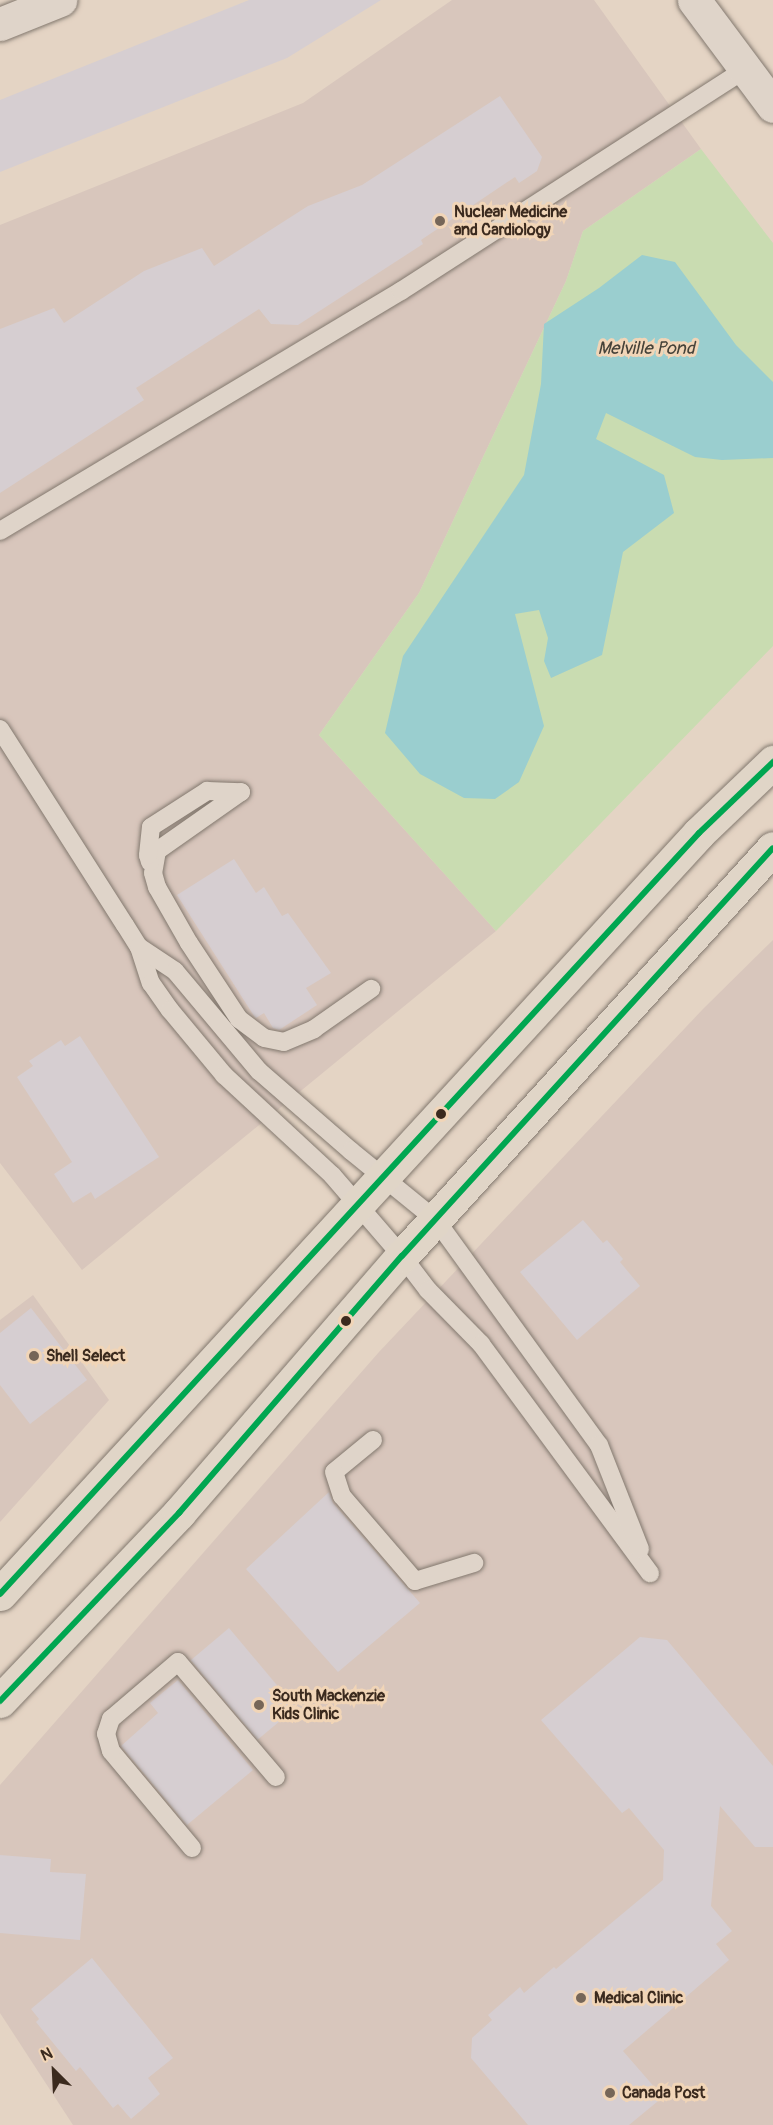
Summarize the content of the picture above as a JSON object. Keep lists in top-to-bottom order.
{
  "water": ["Melville Pond"],
  "places": [
    "Nuclear Medicine and Cardiology",
    "Shell Select",
    "South Mackenzie Kids Clinic",
    "Medical Clinic",
    "Canada Post"
  ],
  "north": "top left"
}
